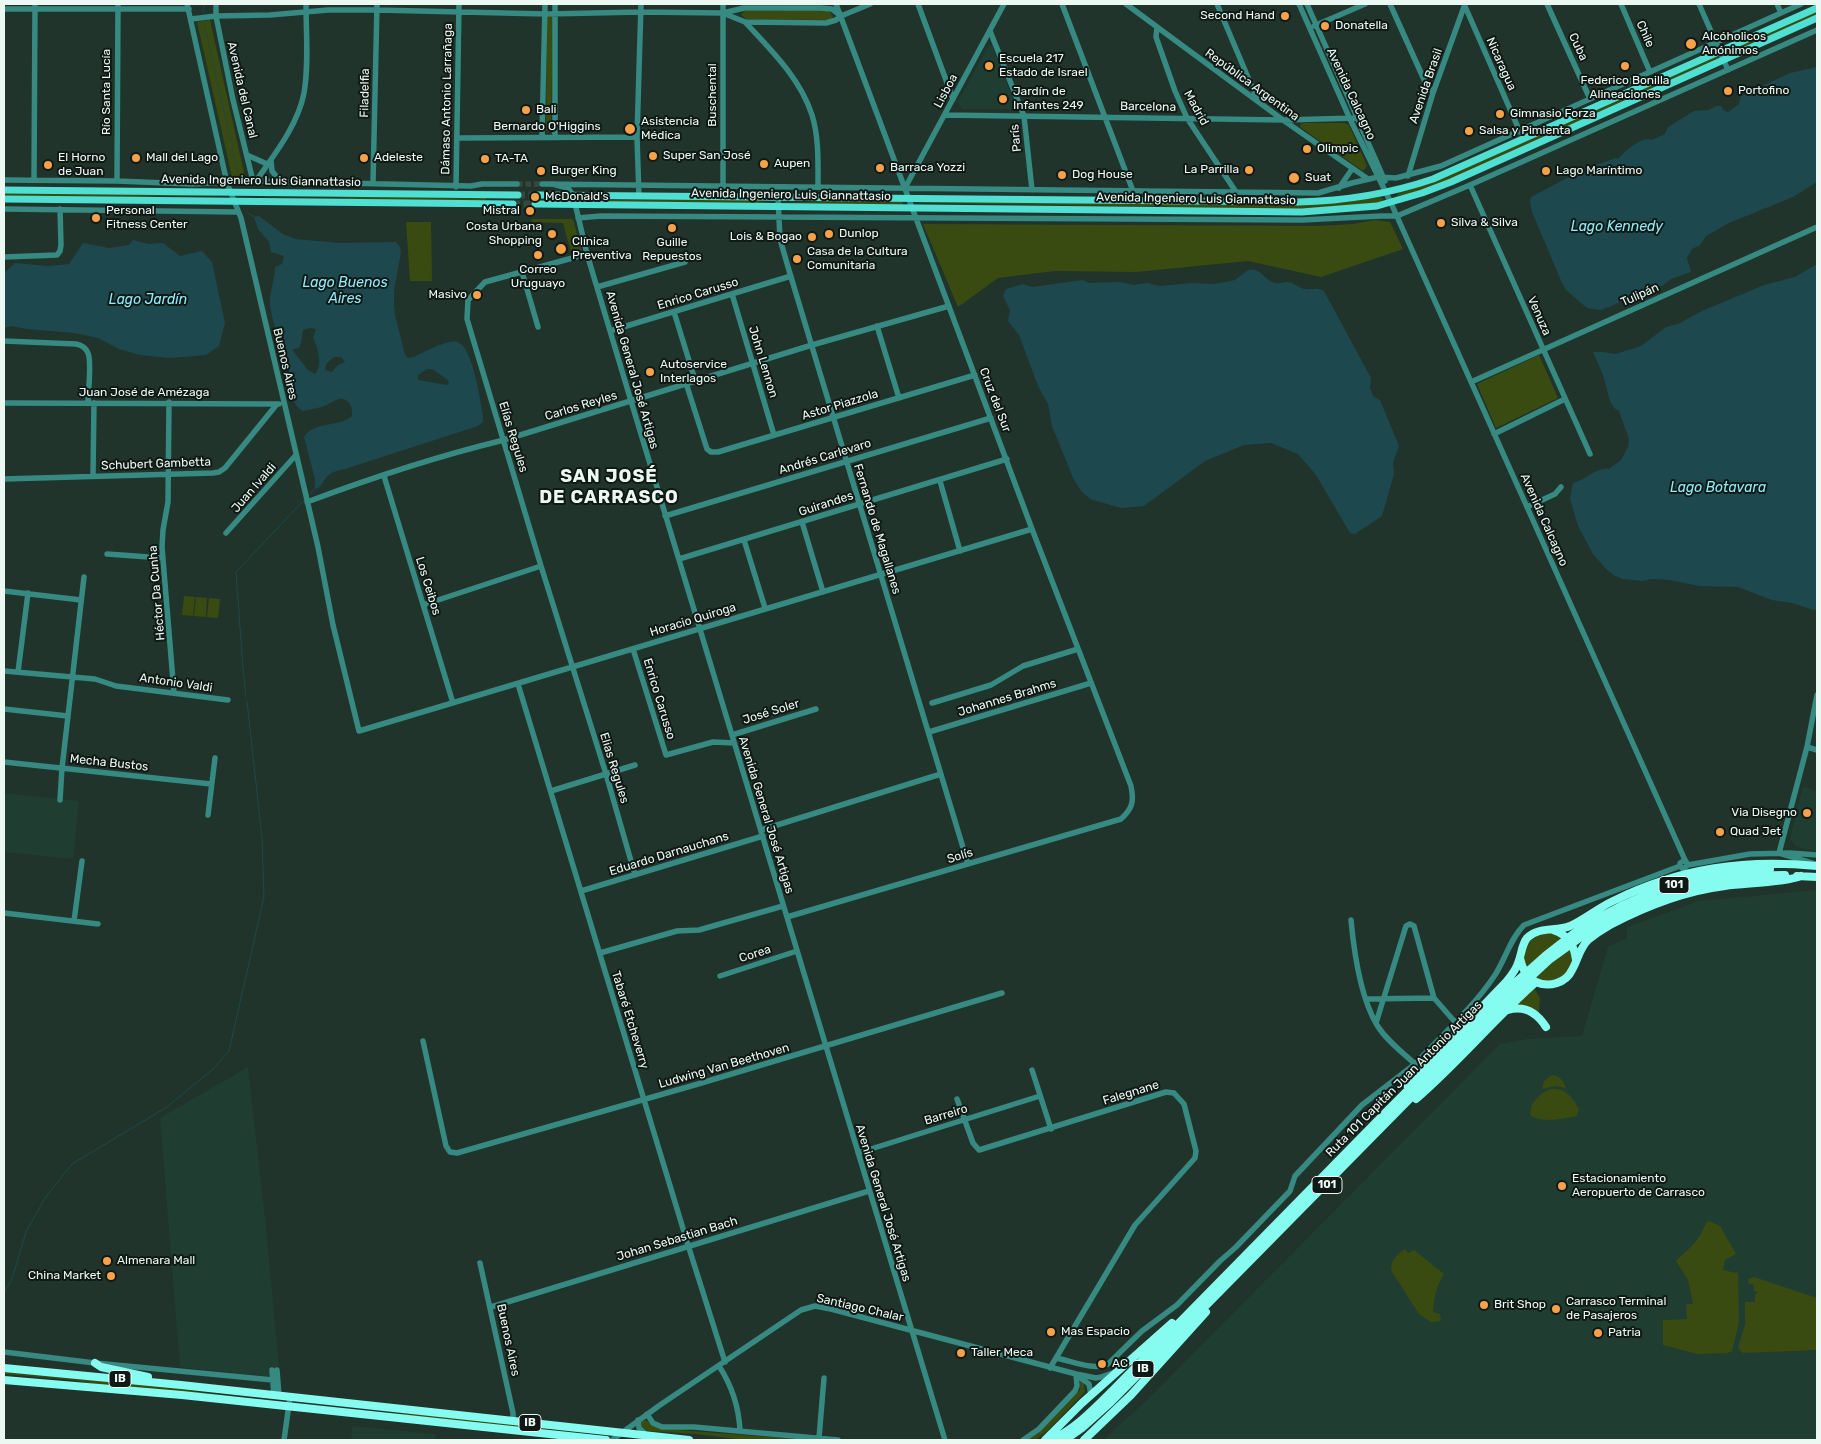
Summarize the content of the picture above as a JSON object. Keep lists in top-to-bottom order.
{
  "streets": {
    "highway": ["101", "Ruta 101 Capitán Juan Antonio Artigas", "IB"],
    "main road": ["Avenida Ingeniero Luis Giannattasio"],
    "street": [
      "Chile",
      "Cuba",
      "Nicaragua",
      "República Argentina",
      "Avenida Brasil",
      "Avenida del Canal",
      "Lisboa",
      "Río Santa Lucía",
      "Filadelfia",
      "Avenida Calcagno",
      "Buschental",
      "Dámaso Antonio Larrañaga",
      "Barcelona",
      "Madrid",
      "Bernardo O'Higgins",
      "París",
      "Enrico Carusso",
      "Tulipán",
      "Venuza",
      "John Lennon",
      "Buenos Aires",
      "Avenida General José Artigas",
      "Juan José de Amézaga",
      "Cruz del Sur",
      "Astor Piazzola",
      "Carlos Reyles",
      "Elías Regules",
      "Andrés Carlevaro",
      "Schubert Gambetta",
      "Juan Ivaldi",
      "Guirandes",
      "Fernando de Magallanes",
      "Los Ceibos",
      "Héctor Da Cunha",
      "Horacio Quiroga",
      "Antonio Valdi",
      "Johannes Brahms",
      "José Soler",
      "Mecha Bustos",
      "Elias Regules",
      "Eduardo Darnauchans",
      "Solís",
      "Corea",
      "Tabaré Etcheverry",
      "Ludwing Van Beethoven",
      "Falegnane",
      "Barreiro",
      "Johan Sebastian Bach",
      "Santiago Chalar"
    ]
  },
  "crossings": [
    ["Chile", "Avenida Ingeniero Luis Giannattasio"],
    ["Cuba", "Avenida Ingeniero Luis Giannattasio"],
    ["Nicaragua", "Avenida Brasil"],
    ["Nicaragua", "Avenida Ingeniero Luis Giannattasio"],
    ["República Argentina", "Barcelona"],
    ["República Argentina", "Madrid"],
    ["República Argentina", "Avenida Ingeniero Luis Giannattasio"],
    ["Avenida Brasil", "Avenida Ingeniero Luis Giannattasio"],
    ["Avenida del Canal", "Avenida Ingeniero Luis Giannattasio"],
    ["Lisboa", "Barcelona"],
    ["Lisboa", "París"],
    ["Lisboa", "Avenida Ingeniero Luis Giannattasio"],
    ["Lisboa", "Cruz del Sur"],
    ["Río Santa Lucía", "Avenida Ingeniero Luis Giannattasio"],
    ["Filadelfia", "Avenida Ingeniero Luis Giannattasio"],
    ["Avenida Calcagno", "Barcelona"],
    ["Avenida Calcagno", "Avenida Ingeniero Luis Giannattasio"],
    ["Avenida Calcagno", "Tulipán"],
    ["Buschental", "Avenida Ingeniero Luis Giannattasio"],
    ["Dámaso Antonio Larrañaga", "Bernardo O'Higgins"],
    ["Dámaso Antonio Larrañaga", "Avenida Ingeniero Luis Giannattasio"],
    ["Barcelona", "Madrid"],
    ["Barcelona", "París"],
    ["Madrid", "Avenida Ingeniero Luis Giannattasio"],
    ["París", "Avenida Ingeniero Luis Giannattasio"],
    ["Avenida Ingeniero Luis Giannattasio", "Venuza"],
    ["Avenida Ingeniero Luis Giannattasio", "Buenos Aires"],
    ["Avenida Ingeniero Luis Giannattasio", "Avenida General José Artigas"],
    ["Avenida Ingeniero Luis Giannattasio", "Cruz del Sur"],
    ["Avenida Ingeniero Luis Giannattasio", "Fernando de Magallanes"],
    ["Enrico Carusso", "John Lennon"],
    ["Enrico Carusso", "Avenida General José Artigas"],
    ["Enrico Carusso", "Fernando de Magallanes"],
    ["Enrico Carusso", "Horacio Quiroga"],
    ["Tulipán", "Venuza"],
    ["John Lennon", "Astor Piazzola"],
    ["John Lennon", "Carlos Reyles"],
    ["Buenos Aires", "Juan José de Amézaga"],
    ["Buenos Aires", "Carlos Reyles"],
    ["Buenos Aires", "Juan Ivaldi"],
    ["Buenos Aires", "Horacio Quiroga"],
    ["Buenos Aires", "Johan Sebastian Bach"],
    ["Buenos Aires", "IB"],
    ["Avenida General José Artigas", "Carlos Reyles"],
    ["Avenida General José Artigas", "Andrés Carlevaro"],
    ["Avenida General José Artigas", "Guirandes"],
    ["Avenida General José Artigas", "Horacio Quiroga"],
    ["Avenida General José Artigas", "José Soler"],
    ["Avenida General José Artigas", "Eduardo Darnauchans"],
    ["Avenida General José Artigas", "Solís"],
    ["Avenida General José Artigas", "Corea"],
    ["Avenida General José Artigas", "Ludwing Van Beethoven"],
    ["Avenida General José Artigas", "Barreiro"],
    ["Avenida General José Artigas", "Johan Sebastian Bach"],
    ["Avenida General José Artigas", "Santiago Chalar"],
    ["Juan José de Amézaga", "Schubert Gambetta"],
    ["Juan José de Amézaga", "Héctor Da Cunha"],
    ["Cruz del Sur", "Astor Piazzola"],
    ["Cruz del Sur", "Carlos Reyles"],
    ["Cruz del Sur", "Andrés Carlevaro"],
    ["Cruz del Sur", "Guirandes"],
    ["Cruz del Sur", "Horacio Quiroga"],
    ["Cruz del Sur", "Johannes Brahms"],
    ["Cruz del Sur", "Solís"],
    ["Astor Piazzola", "Carlos Reyles"],
    ["Astor Piazzola", "Fernando de Magallanes"],
    ["Carlos Reyles", "Elías Regules"],
    ["Carlos Reyles", "Fernando de Magallanes"],
    ["Carlos Reyles", "Los Ceibos"],
    ["Elías Regules", "Horacio Quiroga"],
    ["Elías Regules", "Elias Regules"],
    ["Andrés Carlevaro", "Fernando de Magallanes"],
    ["Schubert Gambetta", "Héctor Da Cunha"],
    ["Guirandes", "Fernando de Magallanes"],
    ["Fernando de Magallanes", "Horacio Quiroga"],
    ["Fernando de Magallanes", "Johannes Brahms"],
    ["Fernando de Magallanes", "Eduardo Darnauchans"],
    ["Fernando de Magallanes", "Solís"],
    ["Los Ceibos", "Horacio Quiroga"],
    ["Héctor Da Cunha", "Antonio Valdi"],
    ["Horacio Quiroga", "Elias Regules"],
    ["Horacio Quiroga", "Tabaré Etcheverry"],
    ["Elias Regules", "Eduardo Darnauchans"],
    ["Eduardo Darnauchans", "Tabaré Etcheverry"],
    ["Tabaré Etcheverry", "Ludwing Van Beethoven"],
    ["Tabaré Etcheverry", "Johan Sebastian Bach"],
    ["Tabaré Etcheverry", "Santiago Chalar"],
    ["Ruta 101 Capitán Juan Antonio Artigas", "Santiago Chalar"],
    ["Ruta 101 Capitán Juan Antonio Artigas", "IB"],
    ["Falegnane", "Barreiro"],
    ["Falegnane", "Santiago Chalar"],
    ["Santiago Chalar", "IB"]
  ],
  "districts": ["SAN JOSÉ DE CARRASCO"],
  "water": [
    "Lago Kennedy",
    "Lago Buenos Aires",
    "Lago Jardín",
    "Lago Botavara"
  ],
  "places": [
    "Second Hand",
    "Donatella",
    "Alcóholicos Anónimos",
    "Escuela 217 Estado de Israel",
    "Federico Bonilla Alineaciones",
    "Portofino",
    "Jardín de Infantes 249",
    "Bali",
    "Gimnasio Forza",
    "Asistencia Médica",
    "Salsa y Pimienta",
    "Olimpic",
    "Super San José",
    "Mall del Lago",
    "Adeleste",
    "TA-TA",
    "Aupen",
    "El Horno de Juan",
    "Barraca Yozzi",
    "La Parrilla",
    "Burger King",
    "Lago Maríntimo",
    "Dog House",
    "Suat",
    "McDonald's",
    "Mistral",
    "Personal Fitness Center",
    "Silva & Silva",
    "Guille Repuestos",
    "Costa Urbana Shopping",
    "Dunlop",
    "Lois & Bogao",
    "Clínica Preventiva",
    "Correo Uruguayo",
    "Casa de la Cultura Comunitaria",
    "Masivo",
    "Autoservice Interlagos",
    "Via Disegno",
    "Quad Jet",
    "Estacionamiento Aeropuerto de Carrasco",
    "Almenara Mall",
    "China Market",
    "Brit Shop",
    "Carrasco Terminal de Pasajeros",
    "Mas Espacio",
    "Patria",
    "Taller Meca",
    "AC"
  ]
}
